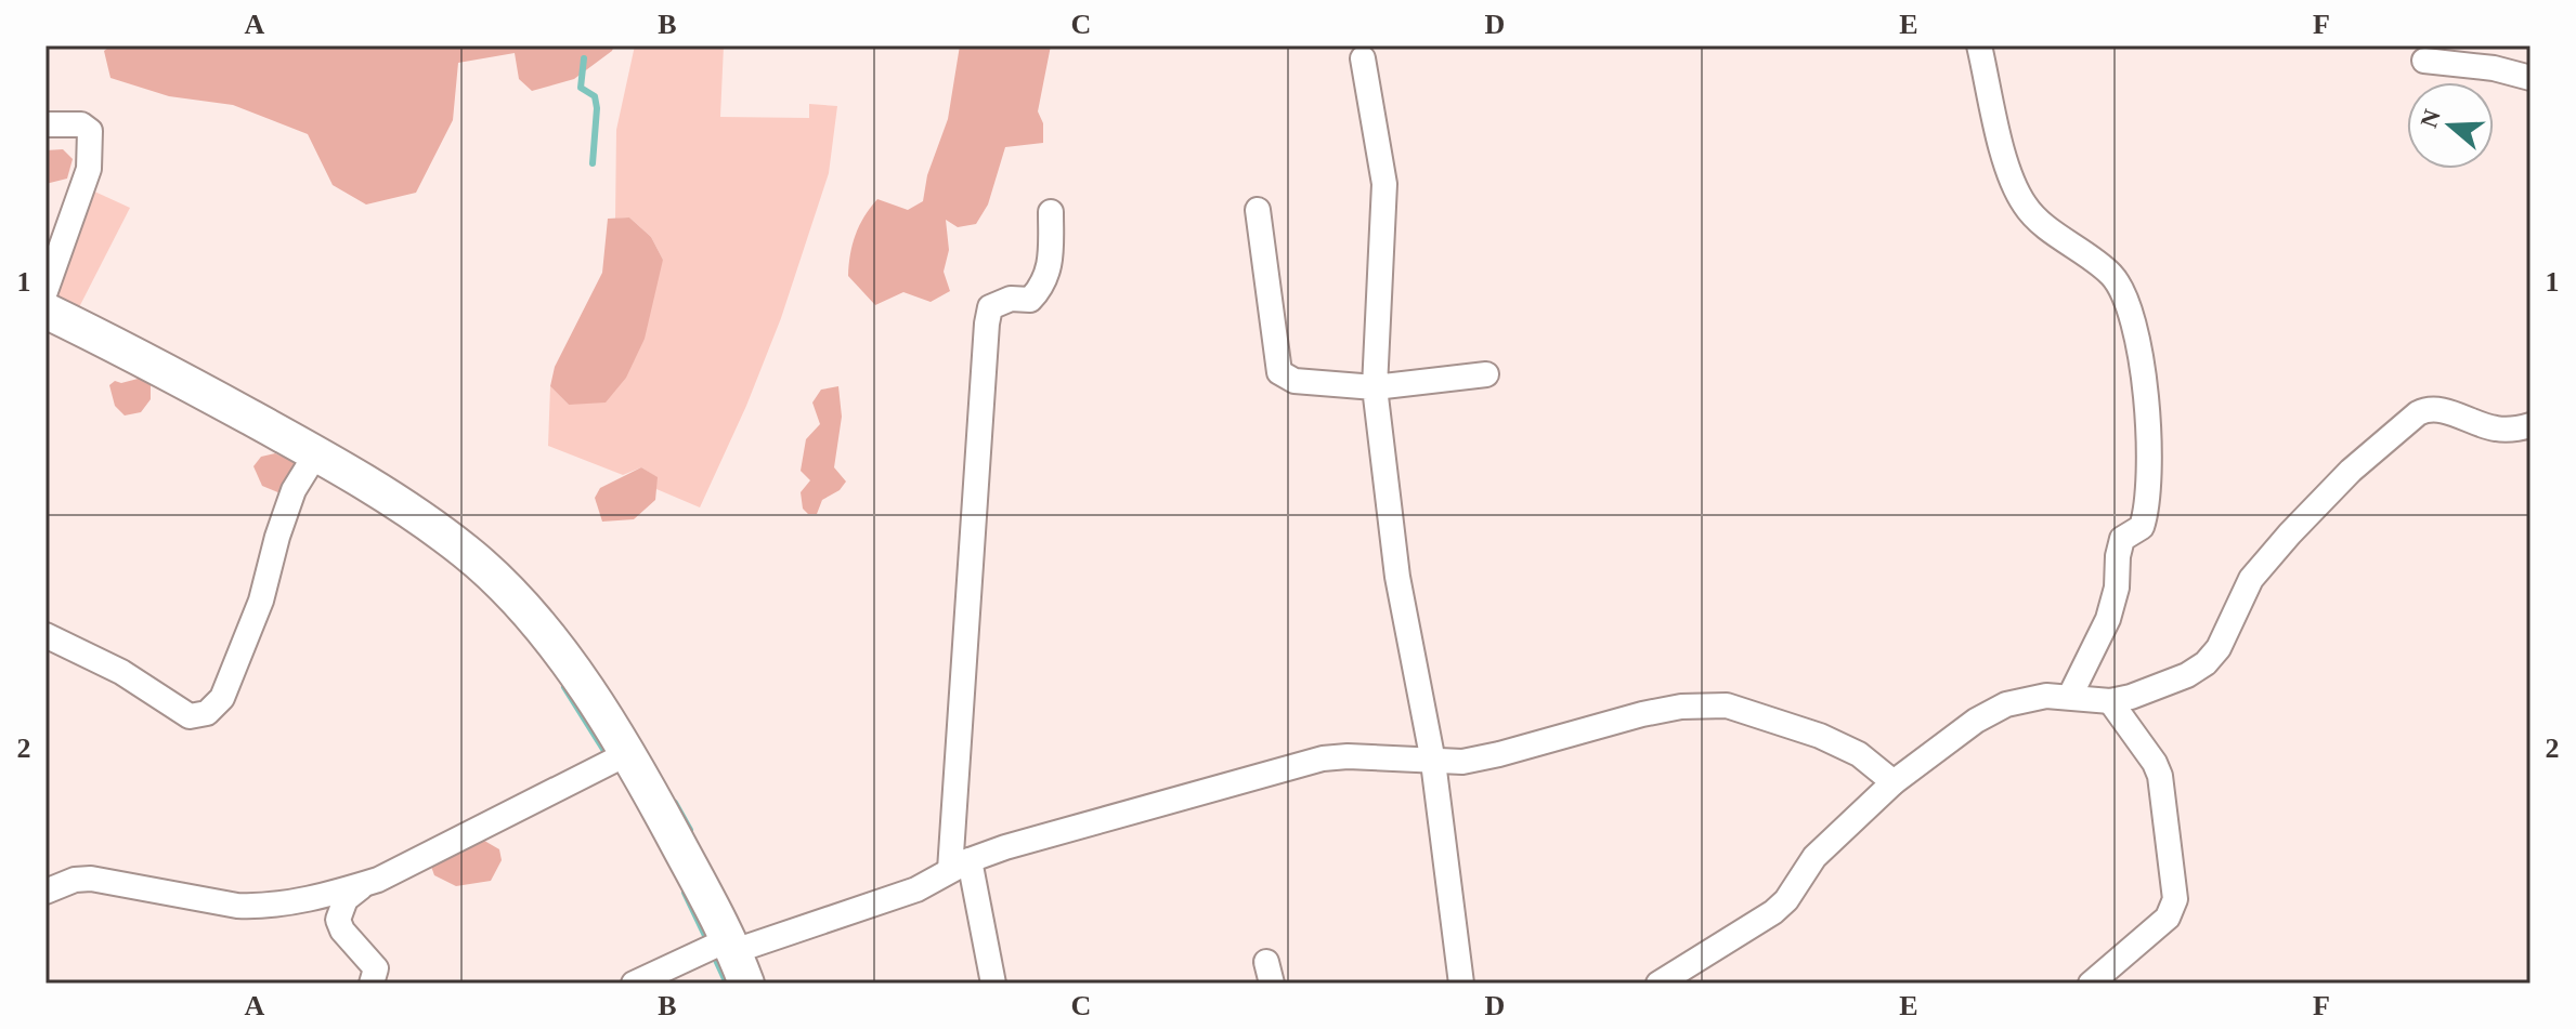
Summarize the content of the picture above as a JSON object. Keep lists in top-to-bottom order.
{
  "north": "left",
  "grid": {
    "columns": [
      "A",
      "B",
      "C",
      "D",
      "E",
      "F"
    ],
    "rows": ["1", "2"]
  }
}
